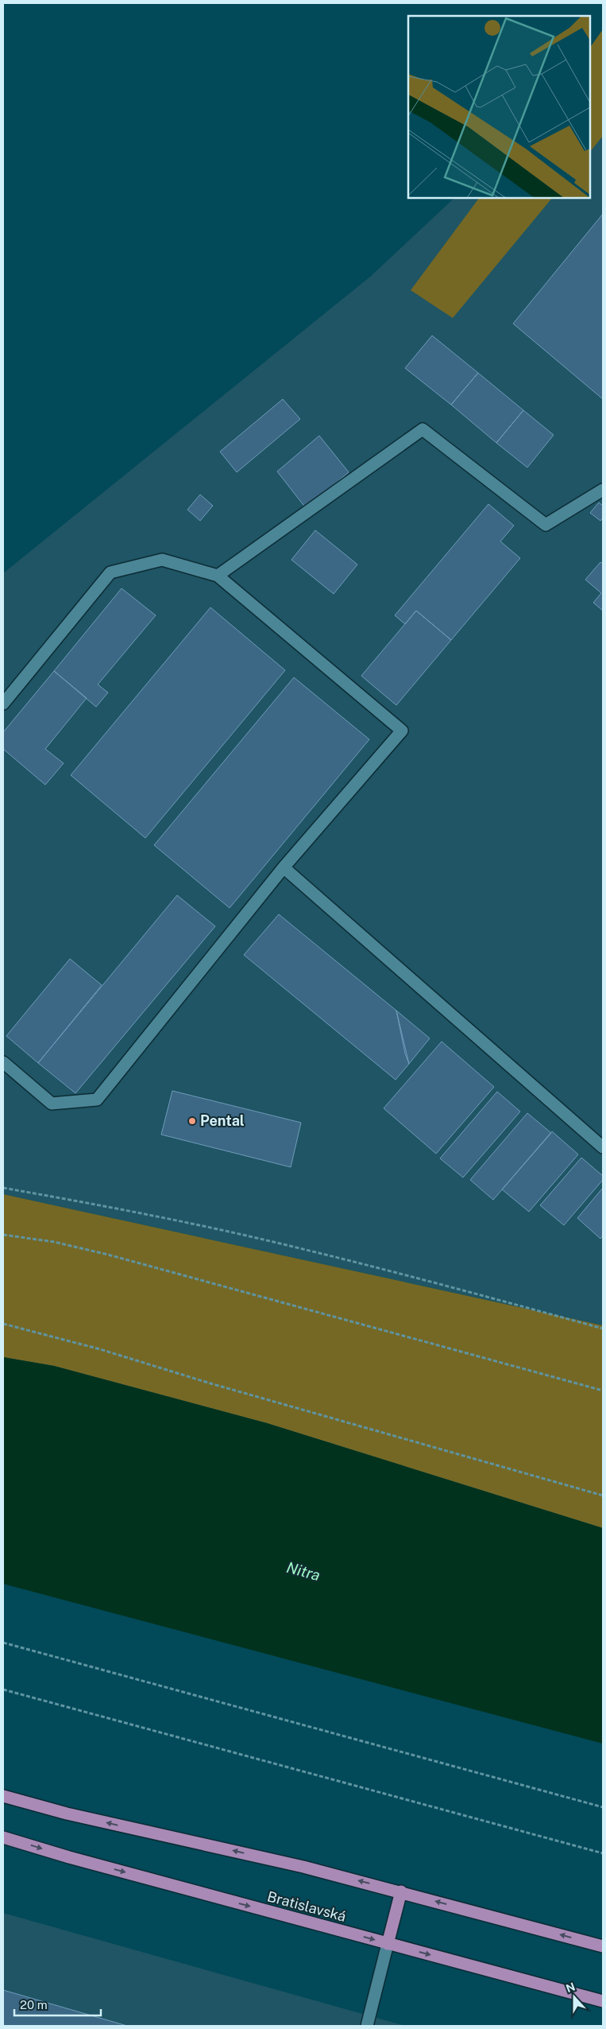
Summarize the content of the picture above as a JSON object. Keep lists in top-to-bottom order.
{
  "streets": {
    "main road": ["Bratislavská"]
  },
  "water": ["Nitra"],
  "places": ["Pental"],
  "scale_bar": "20 m",
  "north": "top"
}
